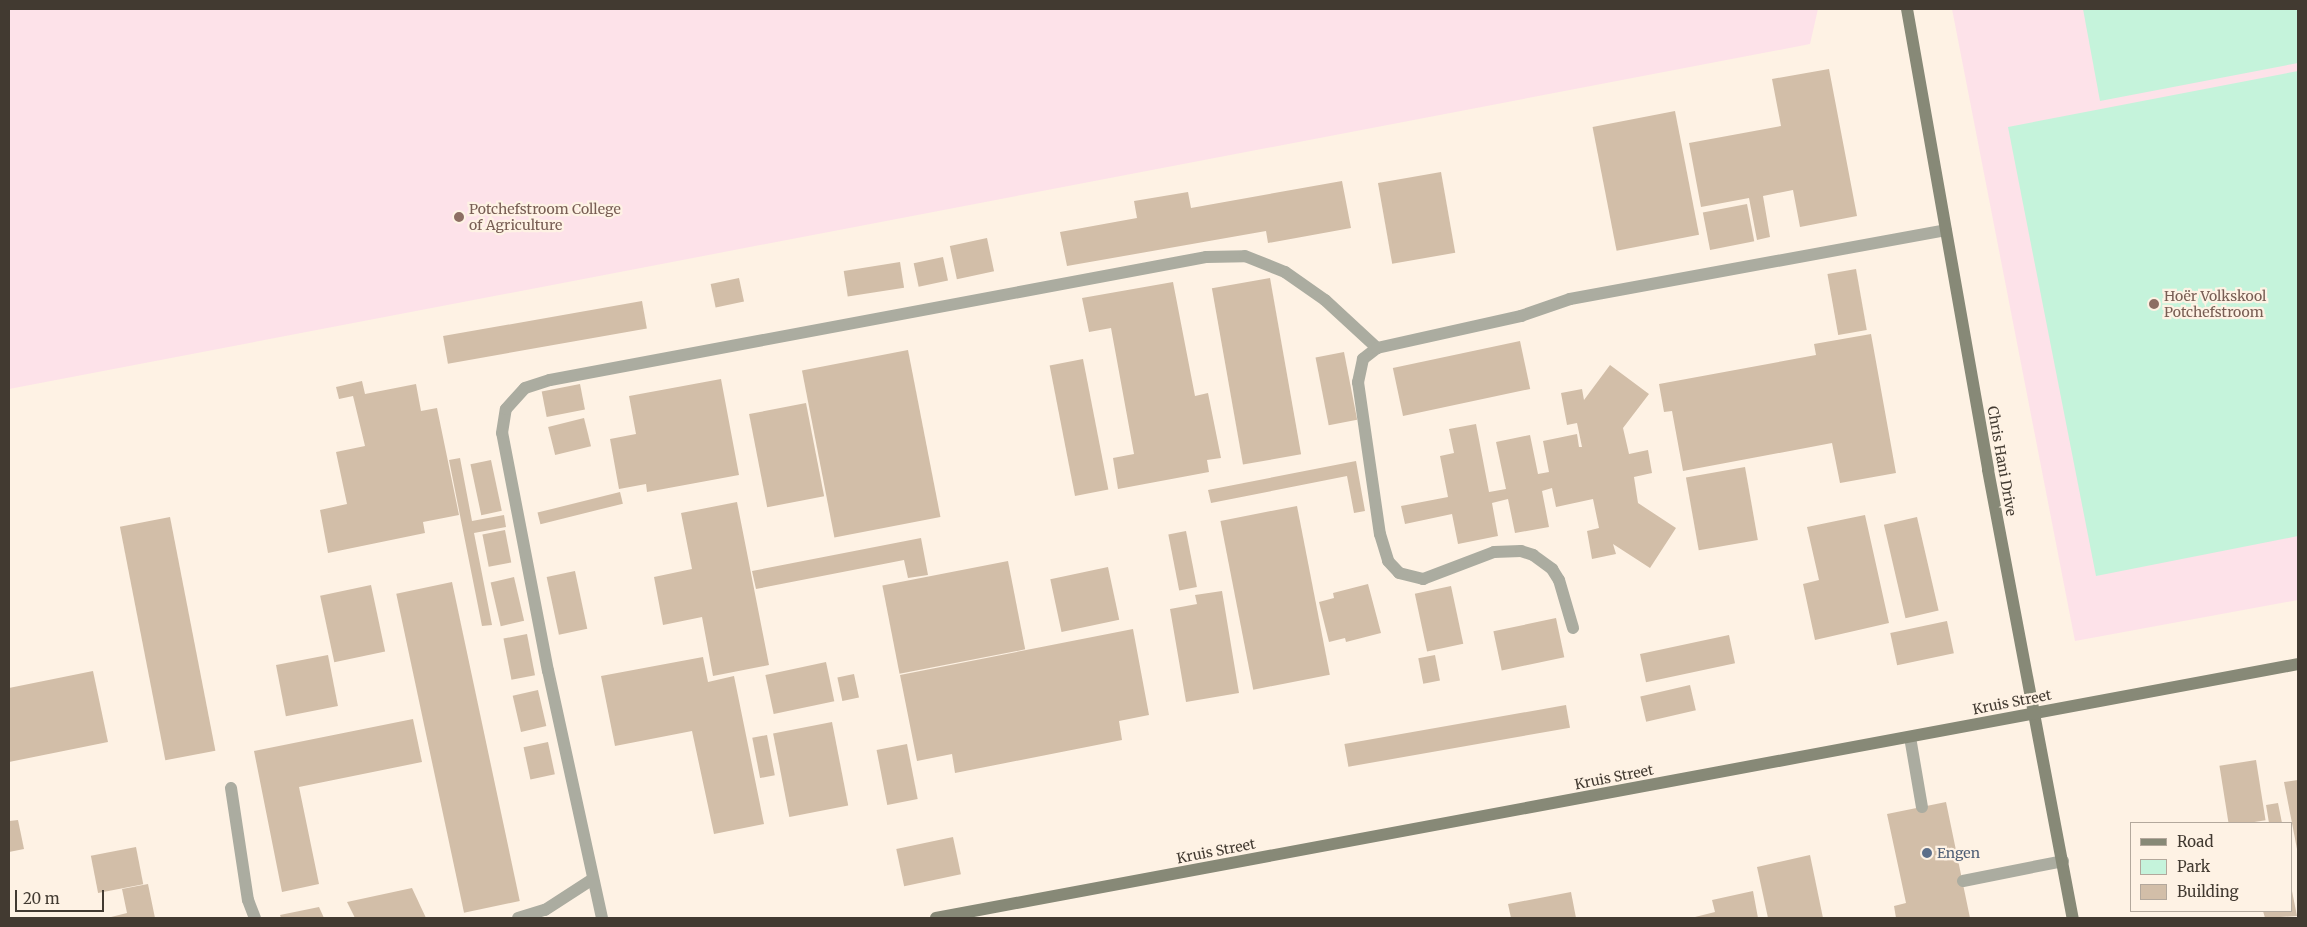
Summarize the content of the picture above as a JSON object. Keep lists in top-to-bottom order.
{
  "streets": {
    "street": ["Chris Hani Drive", "Kruis Street"]
  },
  "crossings": [
    ["Chris Hani Drive", "Kruis Street"]
  ],
  "places": ["Potchefstroom College of Agriculture", "Hoër Volkskool Potchefstroom", "Engen"],
  "legend": ["Road", "Park", "Building"],
  "scale_bar": "20 m"
}
